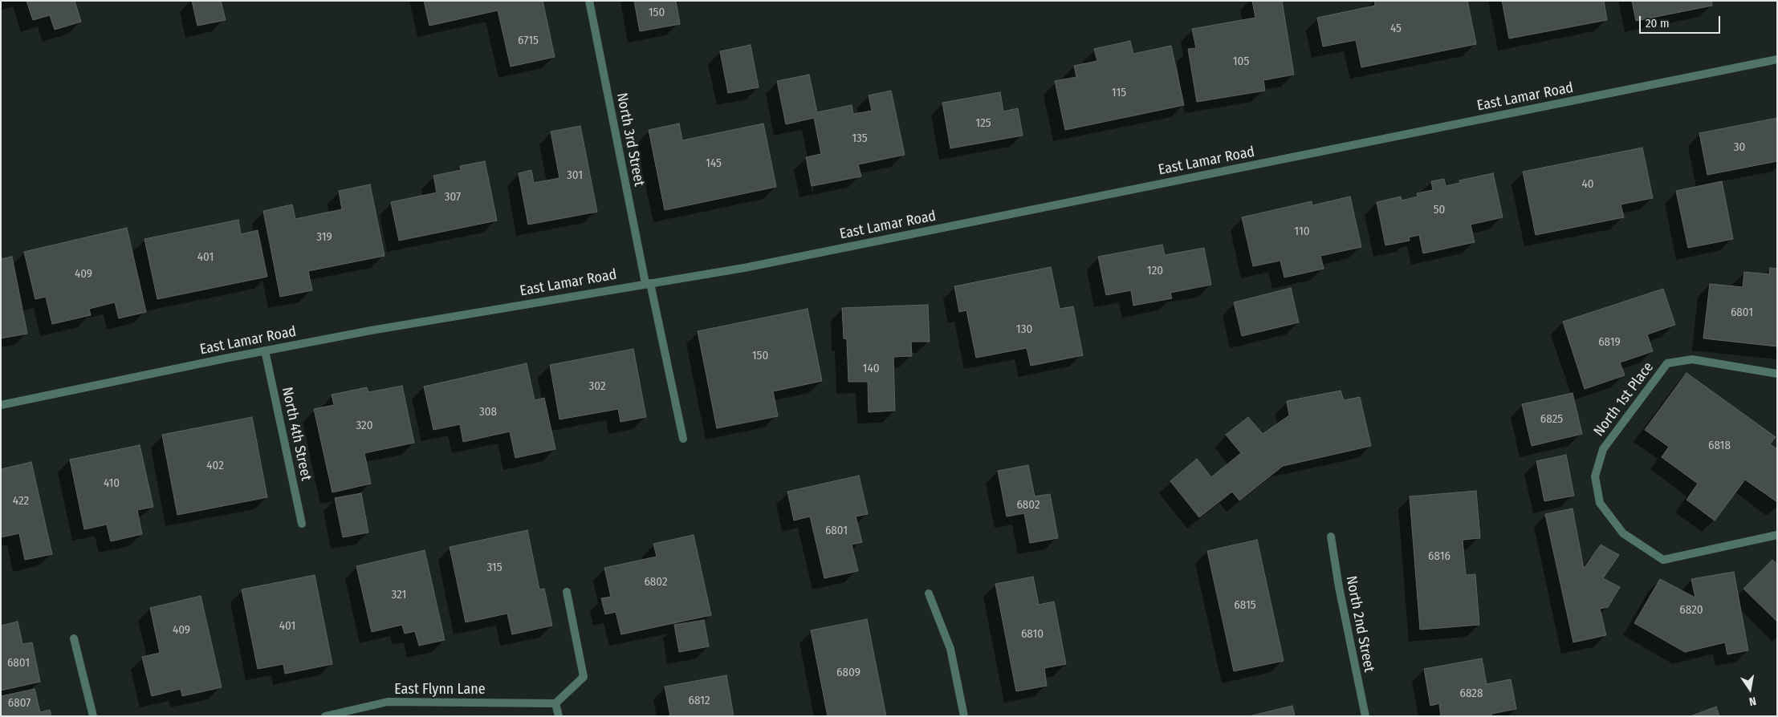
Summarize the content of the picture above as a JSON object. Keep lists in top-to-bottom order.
{
  "streets": {
    "street": [
      "East Lamar Road",
      "North 3rd Street",
      "North 1st Place",
      "North 4th Street",
      "North 2nd Street",
      "East Flynn Lane"
    ]
  },
  "crossings": [
    ["East Lamar Road", "North 3rd Street"],
    ["East Lamar Road", "North 4th Street"]
  ],
  "house_numbers": [
    "150",
    "45",
    "6715",
    "105",
    "115",
    "125",
    "135",
    "30",
    "145",
    "301",
    "40",
    "307",
    "50",
    "110",
    "319",
    "401",
    "120",
    "409",
    "6801",
    "130",
    "6819",
    "150",
    "140",
    "302",
    "308",
    "6825",
    "320",
    "6818",
    "402",
    "410",
    "422",
    "6802",
    "6801",
    "6816",
    "315",
    "6802",
    "321",
    "6815",
    "6820",
    "401",
    "409",
    "6810",
    "6801",
    "6809",
    "6828",
    "6812",
    "6807"
  ],
  "scale_bar": "20 m",
  "north": "bottom"
}
